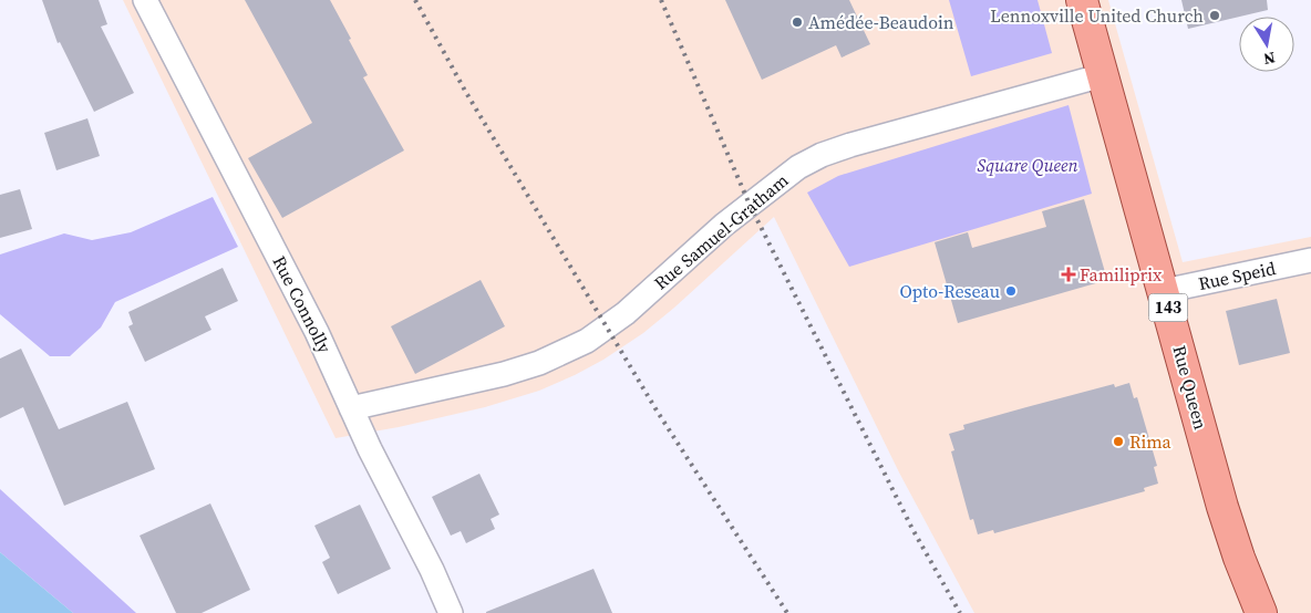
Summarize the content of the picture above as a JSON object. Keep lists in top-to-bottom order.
{
  "streets": {
    "main road": ["143", "Rue Queen"],
    "street": ["Rue Samuel-Gratham", "Rue Speid", "Rue Connolly"]
  },
  "crossings": [
    ["Rue Samuel-Gratham", "Rue Connolly"],
    ["Rue Samuel-Gratham", "Rue Queen"],
    ["Rue Speid", "Rue Queen"]
  ],
  "parks": ["Square Queen"],
  "places": {
    "other": [
      "Lennoxville United Church",
      "Amédée-Beaudoin",
      "Opto-Reseau",
      "Rima"
    ],
    "health": ["Familiprix"]
  },
  "north": "bottom"
}
